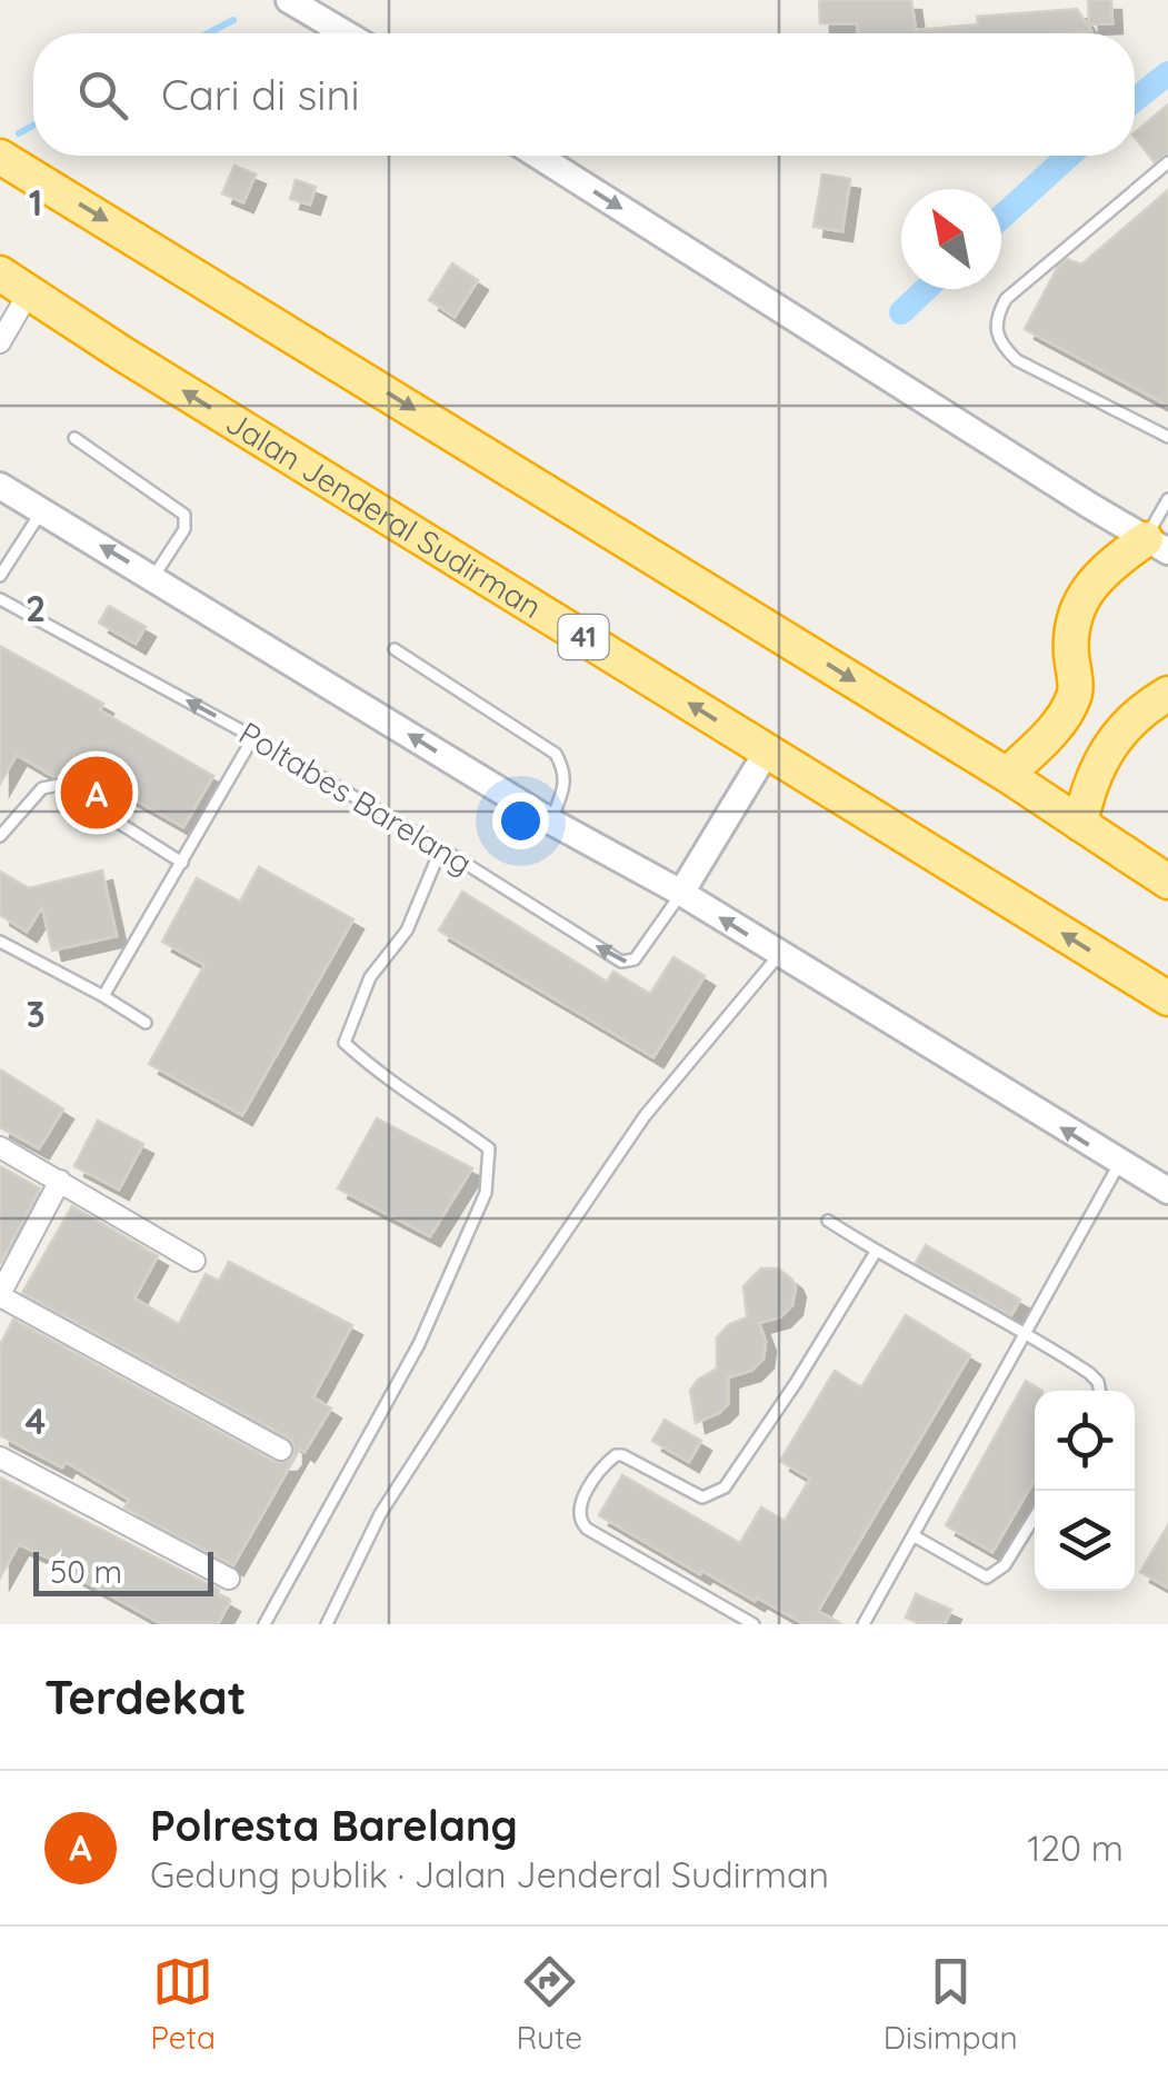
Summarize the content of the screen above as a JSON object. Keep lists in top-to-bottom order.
{
  "streets": {
    "highway": ["Jalan Jenderal Sudirman", "41"],
    "lane": ["Poltabes Barelang"]
  },
  "one_way": ["Poltabes Barelang"],
  "scale_bar": "50 m",
  "north": "top left",
  "page": {
    "search": "Cari di sini",
    "pins": "A",
    "scale": "50 m",
    "heading": "Terdekat",
    "list": [
      {
        "mark": "A",
        "name": "Polresta Barelang",
        "note": "Gedung publik · Jalan Jenderal Sudirman",
        "value": "120 m"
      }
    ],
    "nav": ["Peta", "Rute", "Disimpan"]
  },
  "grid": {
    "rows": [
      "1",
      "2",
      "3",
      "4"
    ]
  }
}
